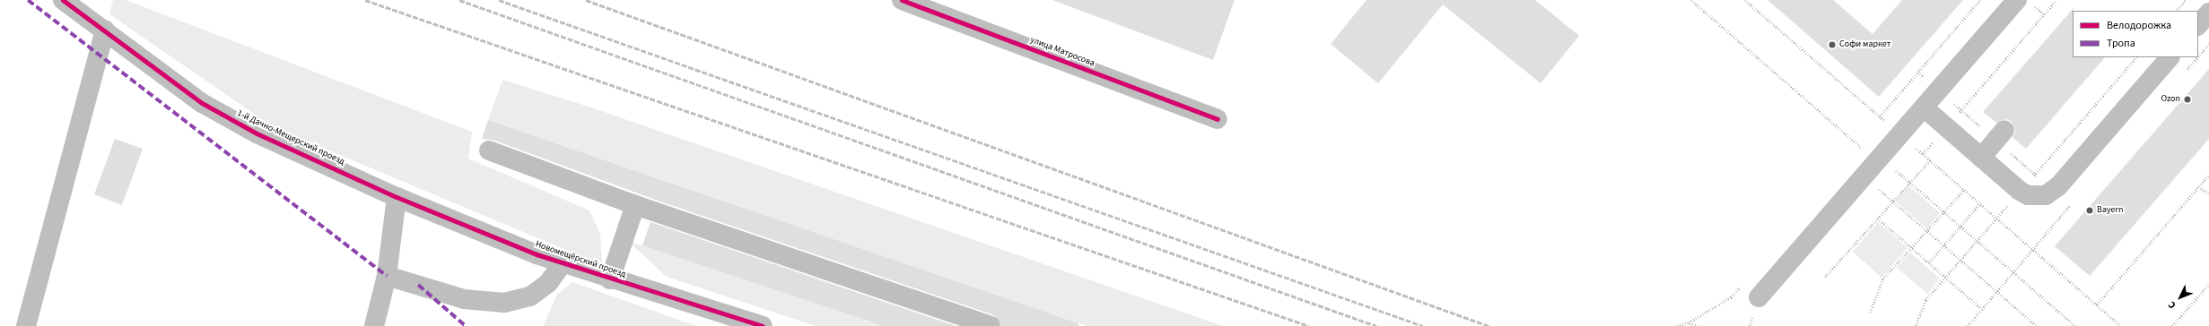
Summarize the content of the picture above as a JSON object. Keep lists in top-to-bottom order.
{
  "streets": {
    "street": ["улица Матросова", "1-й Дачно-Мещерский проезд", "Новомещёрский проезд"]
  },
  "crossings": [
    ["1-й Дачно-Мещерский проезд", "Новомещёрский проезд"]
  ],
  "places": ["Софи маркет", "Ozon", "Bayern"],
  "legend": ["Велодорожка", "Тропа"],
  "north": "bottom left"
}
